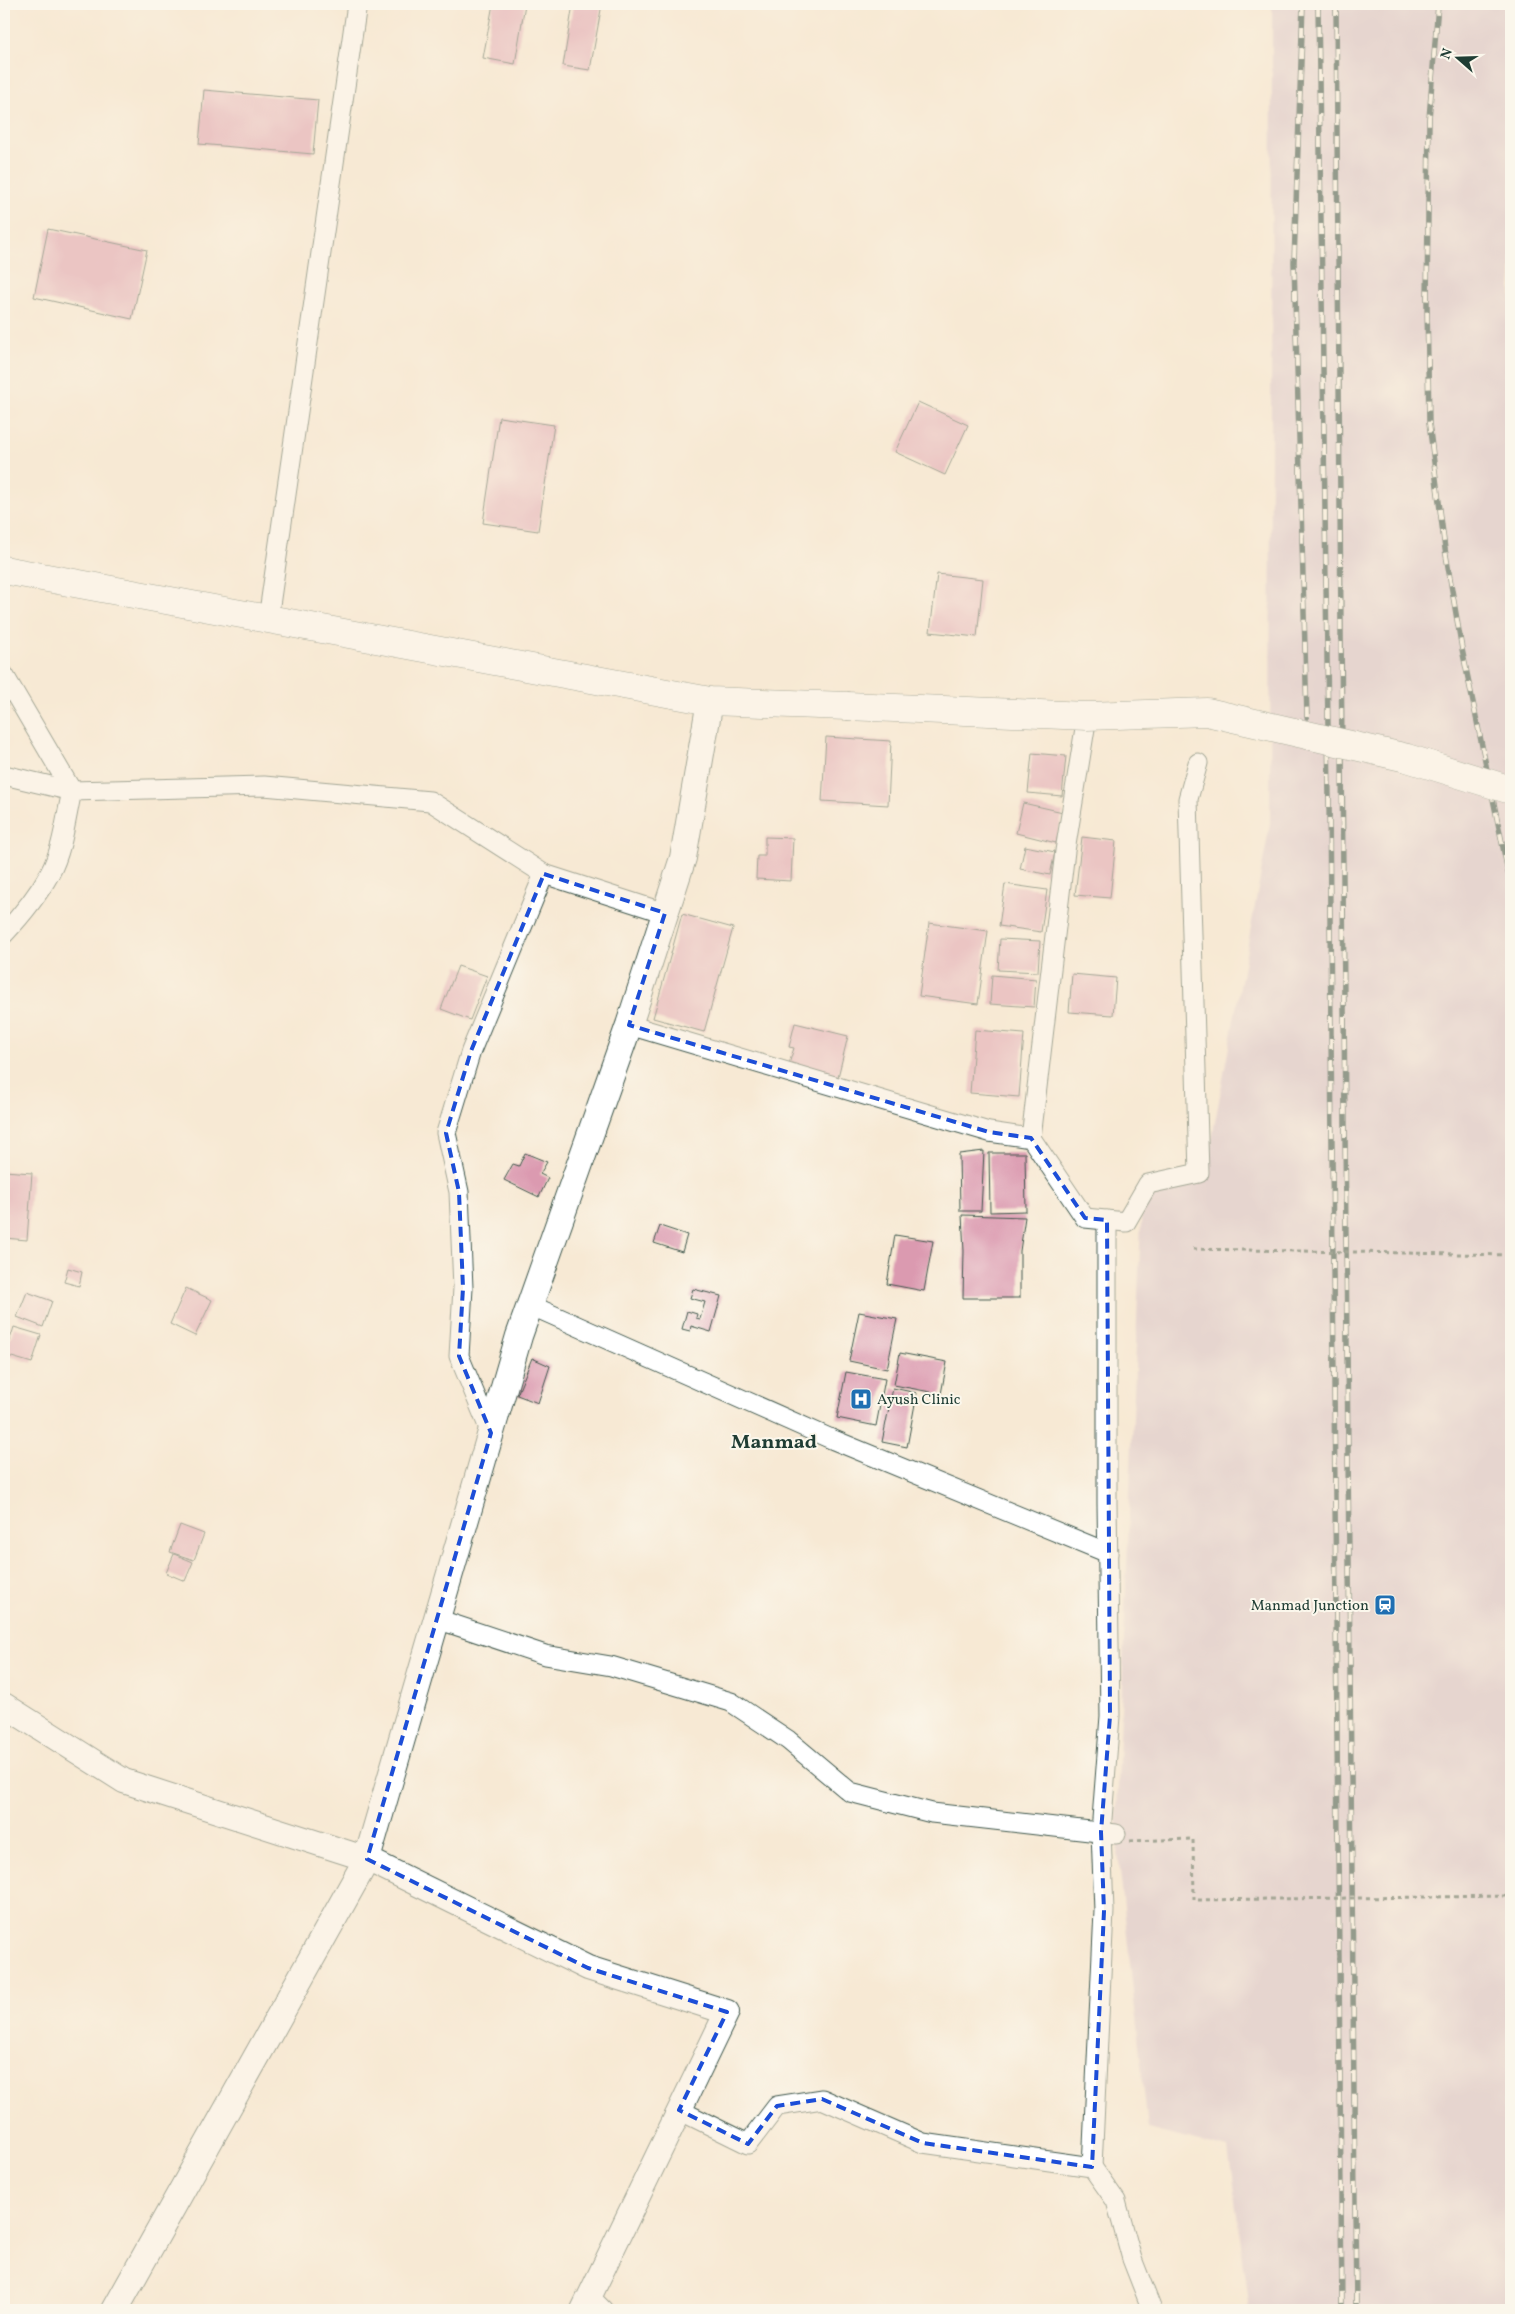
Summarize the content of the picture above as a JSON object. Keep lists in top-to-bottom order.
{
  "districts": ["Manmad"],
  "places": {
    "hospital": ["Ayush Clinic"],
    "station": ["Manmad Junction"]
  },
  "north": "left"
}
